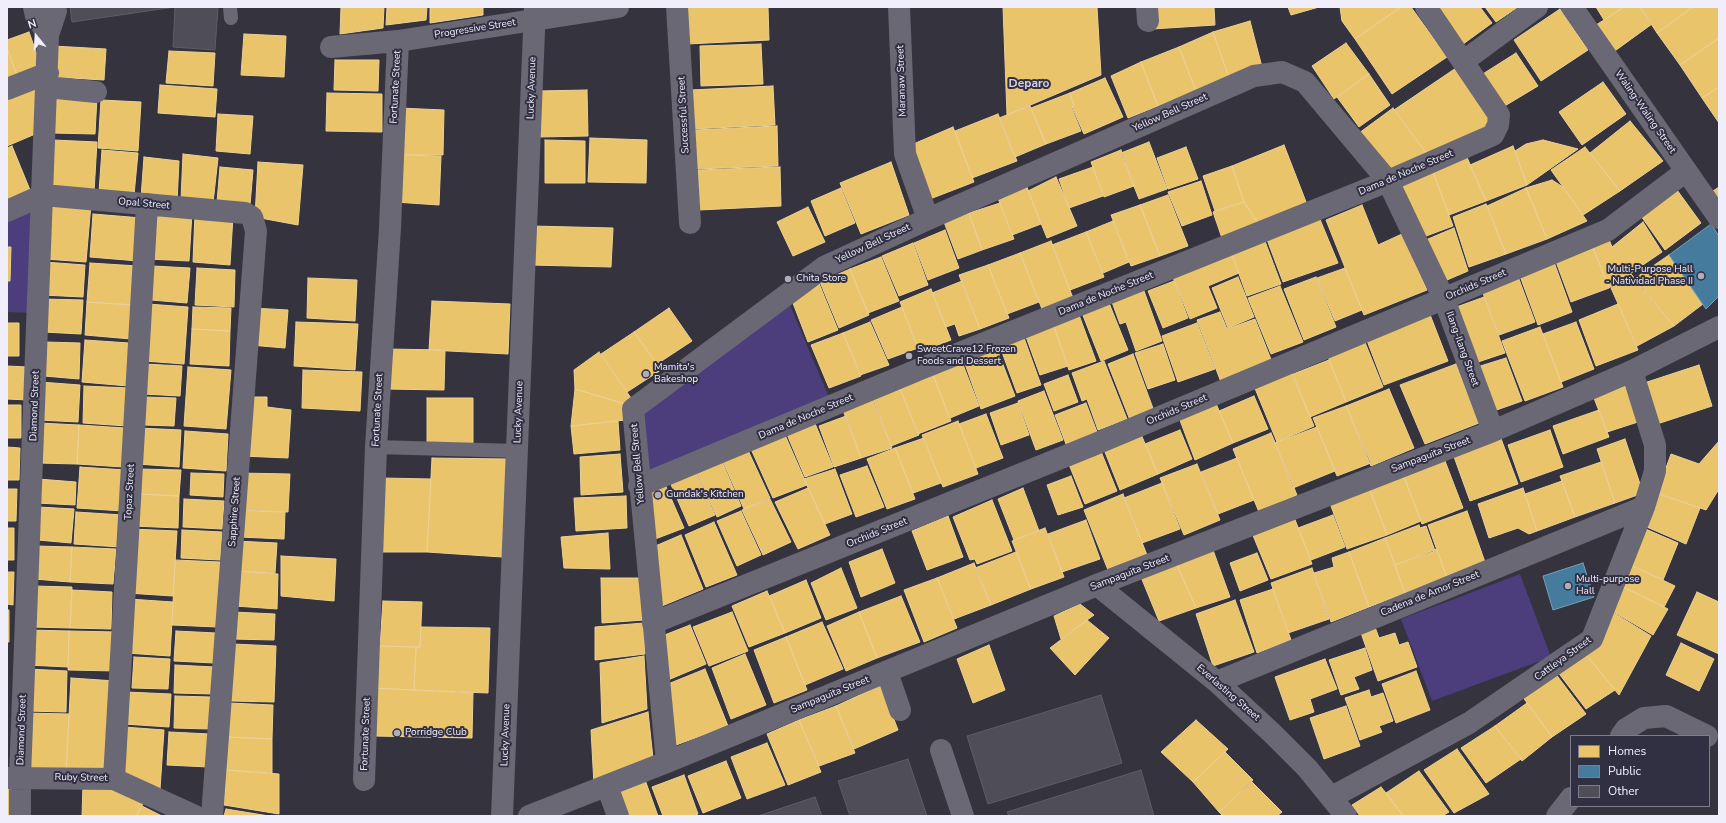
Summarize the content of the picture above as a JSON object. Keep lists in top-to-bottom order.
{
  "streets": {
    "street": [
      "Progressive Street",
      "Maranaw Street",
      "Fortunate Street",
      "Lucky Avenue",
      "Waling-Waling Street",
      "Yellow Bell Street",
      "Successful Street",
      "Dama de Noche Street",
      "Opal Street",
      "Orchids Street",
      "Ilang-Ilang Street",
      "Diamond Street",
      "Sampaguita Street",
      "Topaz Street",
      "Sapphire Street",
      "Cadena de Amor Street",
      "Cattleya Street",
      "Everlasting Street",
      "Ruby Street"
    ]
  },
  "crossings": [
    ["Progressive Street", "Fortunate Street"],
    ["Progressive Street", "Lucky Avenue"],
    ["Maranaw Street", "Yellow Bell Street"],
    ["Waling-Waling Street", "Orchids Street"],
    ["Yellow Bell Street", "Dama de Noche Street"],
    ["Yellow Bell Street", "Orchids Street"],
    ["Yellow Bell Street", "Ilang-Ilang Street"],
    ["Yellow Bell Street", "Sampaguita Street"],
    ["Dama de Noche Street", "Ilang-Ilang Street"],
    ["Opal Street", "Diamond Street"],
    ["Opal Street", "Topaz Street"],
    ["Opal Street", "Sapphire Street"],
    ["Orchids Street", "Ilang-Ilang Street"],
    ["Ilang-Ilang Street", "Sampaguita Street"],
    ["Diamond Street", "Ruby Street"],
    ["Sampaguita Street", "Cattleya Street"],
    ["Sampaguita Street", "Everlasting Street"],
    ["Topaz Street", "Ruby Street"],
    ["Cadena de Amor Street", "Cattleya Street"],
    ["Cadena de Amor Street", "Everlasting Street"],
    ["Cattleya Street", "Everlasting Street"]
  ],
  "districts": ["Deparo"],
  "places": [
    "Multi-Purpose Hall - Natividad Phase II",
    "Chita Store",
    "SweetCrave12 Frozen Foods and Dessert",
    "Mamita's Bakeshop",
    "Gundak's Kitchen",
    "Multi-purpose Hall",
    "Porridge Club"
  ],
  "legend": ["Homes", "Public", "Other"],
  "north": "top"
}
